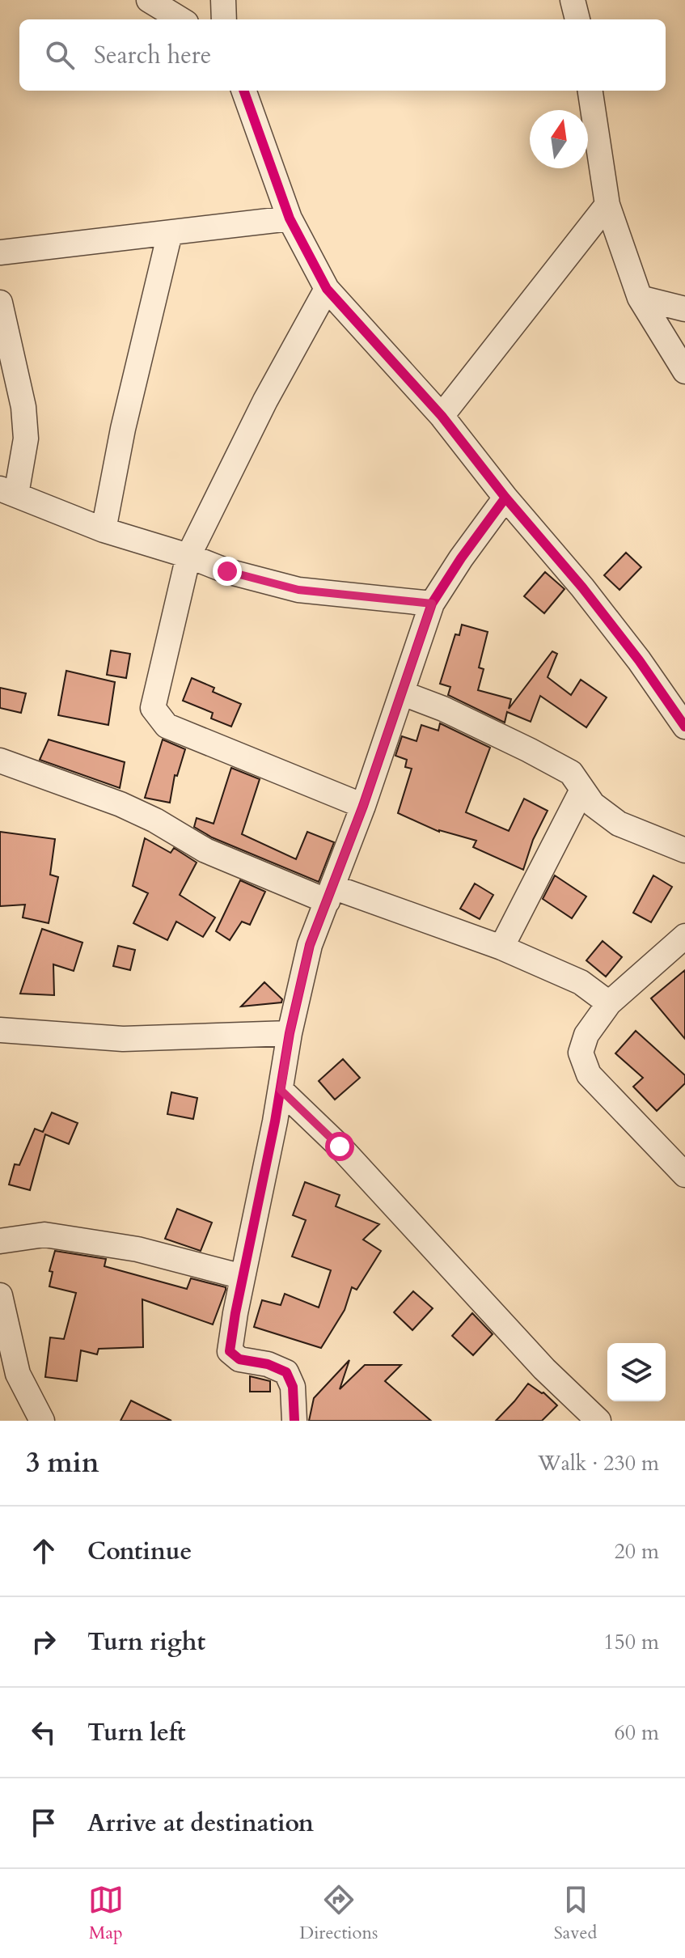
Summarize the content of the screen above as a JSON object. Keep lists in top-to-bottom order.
{
  "north": "top",
  "page": {
    "search": "Search here",
    "heading": ["3 min", "Walk · 230 m"],
    "list": [
      ["Continue", "20 m"],
      ["Turn right", "150 m"],
      ["Turn left", "60 m"],
      "Arrive at destination"
    ],
    "nav": ["Map", "Directions", "Saved"]
  }
}
